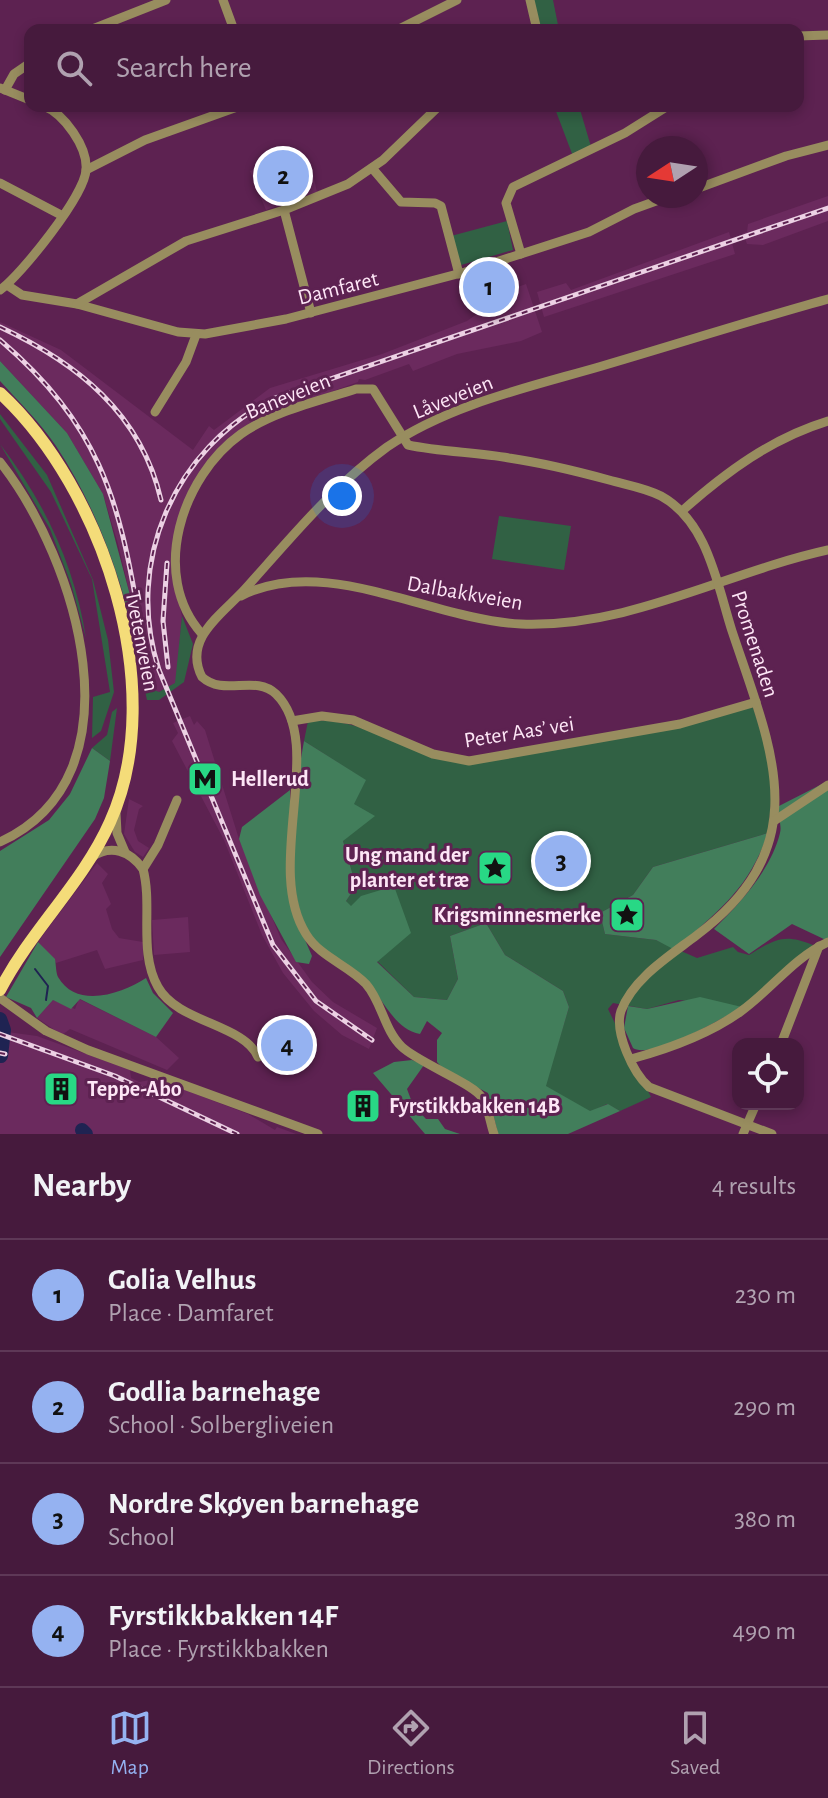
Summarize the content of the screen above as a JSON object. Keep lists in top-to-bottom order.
{
  "streets": {
    "main road": ["Tvetenveien"],
    "street": [
      "Damfaret",
      "Baneveien",
      "Låveveien",
      "Dalbakkveien",
      "Promenaden",
      "Peter Aas’ vei"
    ]
  },
  "crossings": [
    ["Baneveien", "Låveveien"],
    ["Baneveien", "Promenaden"],
    ["Låveveien", "Dalbakkveien"],
    ["Låveveien", "Promenaden"],
    ["Dalbakkveien", "Promenaden"],
    ["Promenaden", "Peter Aas’ vei"]
  ],
  "places": {
    "metro station": ["Hellerud"],
    "place": ["Ung mand der planter et træ", "Krigsminnesmerke"],
    "building": ["Teppe-Abo", "Fyrstikkbakken 14B"]
  },
  "north": "left",
  "page": {
    "search": "Search here",
    "pins": [
      "2",
      "1",
      "3",
      "4"
    ],
    "heading": ["Nearby", "4 results"],
    "list": [
      {
        "mark": "1",
        "name": "Golia Velhus",
        "note": "Place · Damfaret",
        "value": "230 m"
      },
      {
        "mark": "2",
        "name": "Godlia barnehage",
        "note": "School · Solbergliveien",
        "value": "290 m"
      },
      {
        "mark": "3",
        "name": "Nordre Skøyen barnehage",
        "note": "School",
        "value": "380 m"
      },
      {
        "mark": "4",
        "name": "Fyrstikkbakken 14F",
        "note": "Place · Fyrstikkbakken",
        "value": "490 m"
      }
    ],
    "nav": ["Map", "Directions", "Saved"]
  }
}
